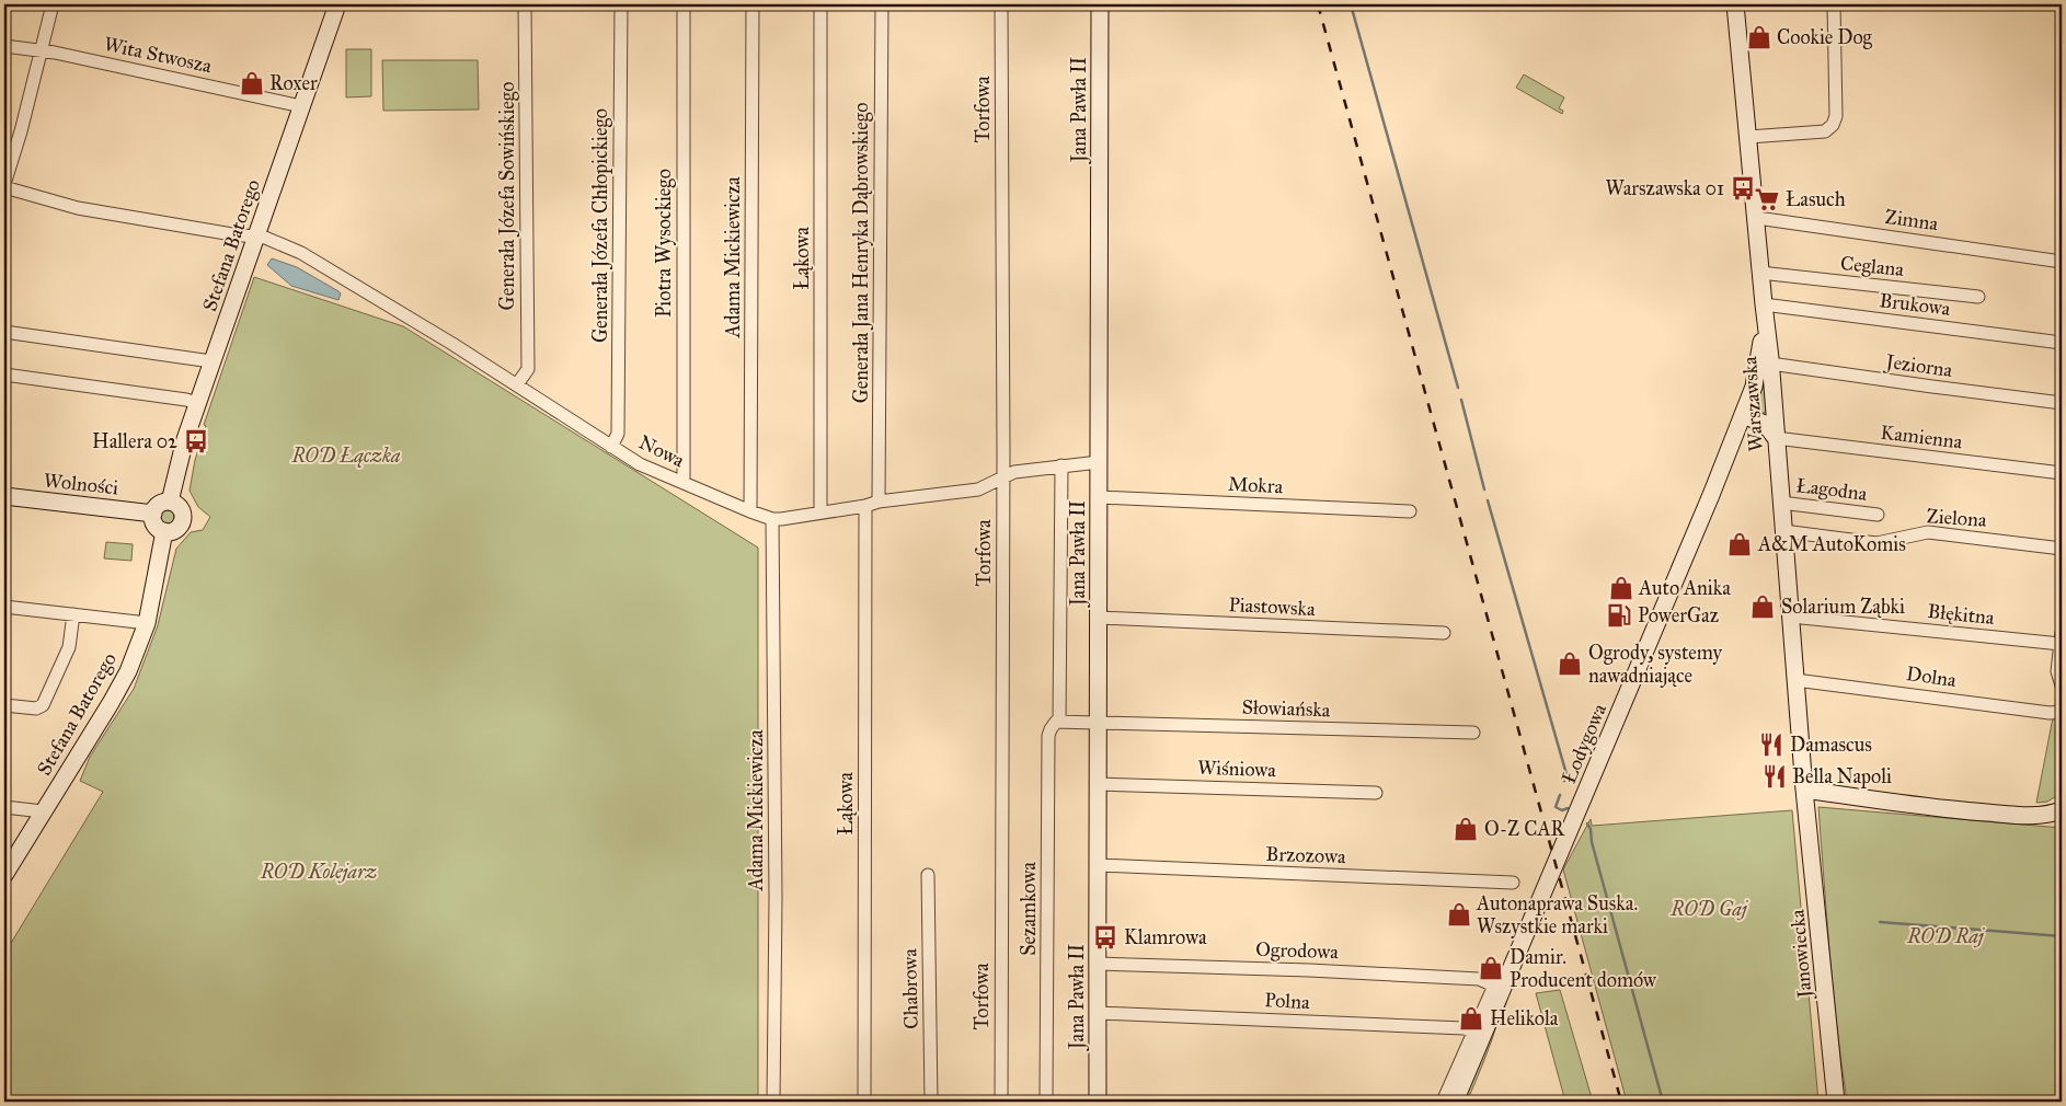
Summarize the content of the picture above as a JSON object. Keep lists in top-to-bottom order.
{
  "streets": {
    "street": [
      "Wita Stwosza",
      "Torfowa",
      "Jana Pawła II",
      "Generała Józefa Sowińskiego",
      "Zimna",
      "Generała Józefa Chłopickiego",
      "Piotra Wysockiego",
      "Stefana Batorego",
      "Generała Jana Henryka Dąbrowskiego",
      "Adama Mickiewicza",
      "Łąkowa",
      "Ceglana",
      "Brukowa",
      "Jeziorna",
      "Warszawska",
      "Kamienna",
      "Nowa",
      "Wolności",
      "Mokra",
      "Łagodna",
      "Zielona",
      "Piastowska",
      "Błękitna",
      "Dolna",
      "Słowiańska",
      "Łodygowa",
      "Wiśniowa",
      "Brzozowa",
      "Sezamkowa",
      "Ogrodowa",
      "Janowiecka",
      "Chabrowa",
      "Polna"
    ]
  },
  "crossings": [
    ["Wita Stwosza", "Stefana Batorego"],
    ["Torfowa", "Nowa"],
    ["Jana Pawła II", "Nowa"],
    ["Jana Pawła II", "Mokra"],
    ["Jana Pawła II", "Piastowska"],
    ["Jana Pawła II", "Słowiańska"],
    ["Jana Pawła II", "Wiśniowa"],
    ["Jana Pawła II", "Brzozowa"],
    ["Jana Pawła II", "Ogrodowa"],
    ["Jana Pawła II", "Polna"],
    ["Generała Józefa Sowińskiego", "Nowa"],
    ["Zimna", "Warszawska"],
    ["Generała Józefa Chłopickiego", "Nowa"],
    ["Piotra Wysockiego", "Nowa"],
    ["Stefana Batorego", "Nowa"],
    ["Stefana Batorego", "Wolności"],
    ["Generała Jana Henryka Dąbrowskiego", "Nowa"],
    ["Adama Mickiewicza", "Nowa"],
    ["Łąkowa", "Nowa"],
    ["Ceglana", "Warszawska"],
    ["Brukowa", "Warszawska"],
    ["Brukowa", "Łodygowa"],
    ["Jeziorna", "Warszawska"],
    ["Warszawska", "Kamienna"],
    ["Warszawska", "Łagodna"],
    ["Warszawska", "Zielona"],
    ["Warszawska", "Błękitna"],
    ["Warszawska", "Dolna"],
    ["Warszawska", "Łodygowa"],
    ["Warszawska", "Janowiecka"],
    ["Nowa", "Sezamkowa"],
    ["Ogrodowa", "Polna"]
  ],
  "parks": [
    "ROD Łączka",
    "ROD Kolejarz",
    "ROD Gaj",
    "ROD Raj"
  ],
  "places": {
    "shop": [
      "Cookie Dog",
      "Roxer",
      "A&M AutoKomis",
      "Auto Anika",
      "Solarium Ząbki",
      "Ogrody, systemy nawadniające",
      "O-Z CAR",
      "Autonaprawa Suska. Wszystkie marki",
      "Damir. Producent domów",
      "Helikola"
    ],
    "bus stop": ["Warszawska 01", "Hallera 02", "Klamrowa"],
    "supermarket": ["Łasuch"],
    "fuel station": ["PowerGaz"],
    "restaurant": ["Damascus", "Bella Napoli"]
  }
}
